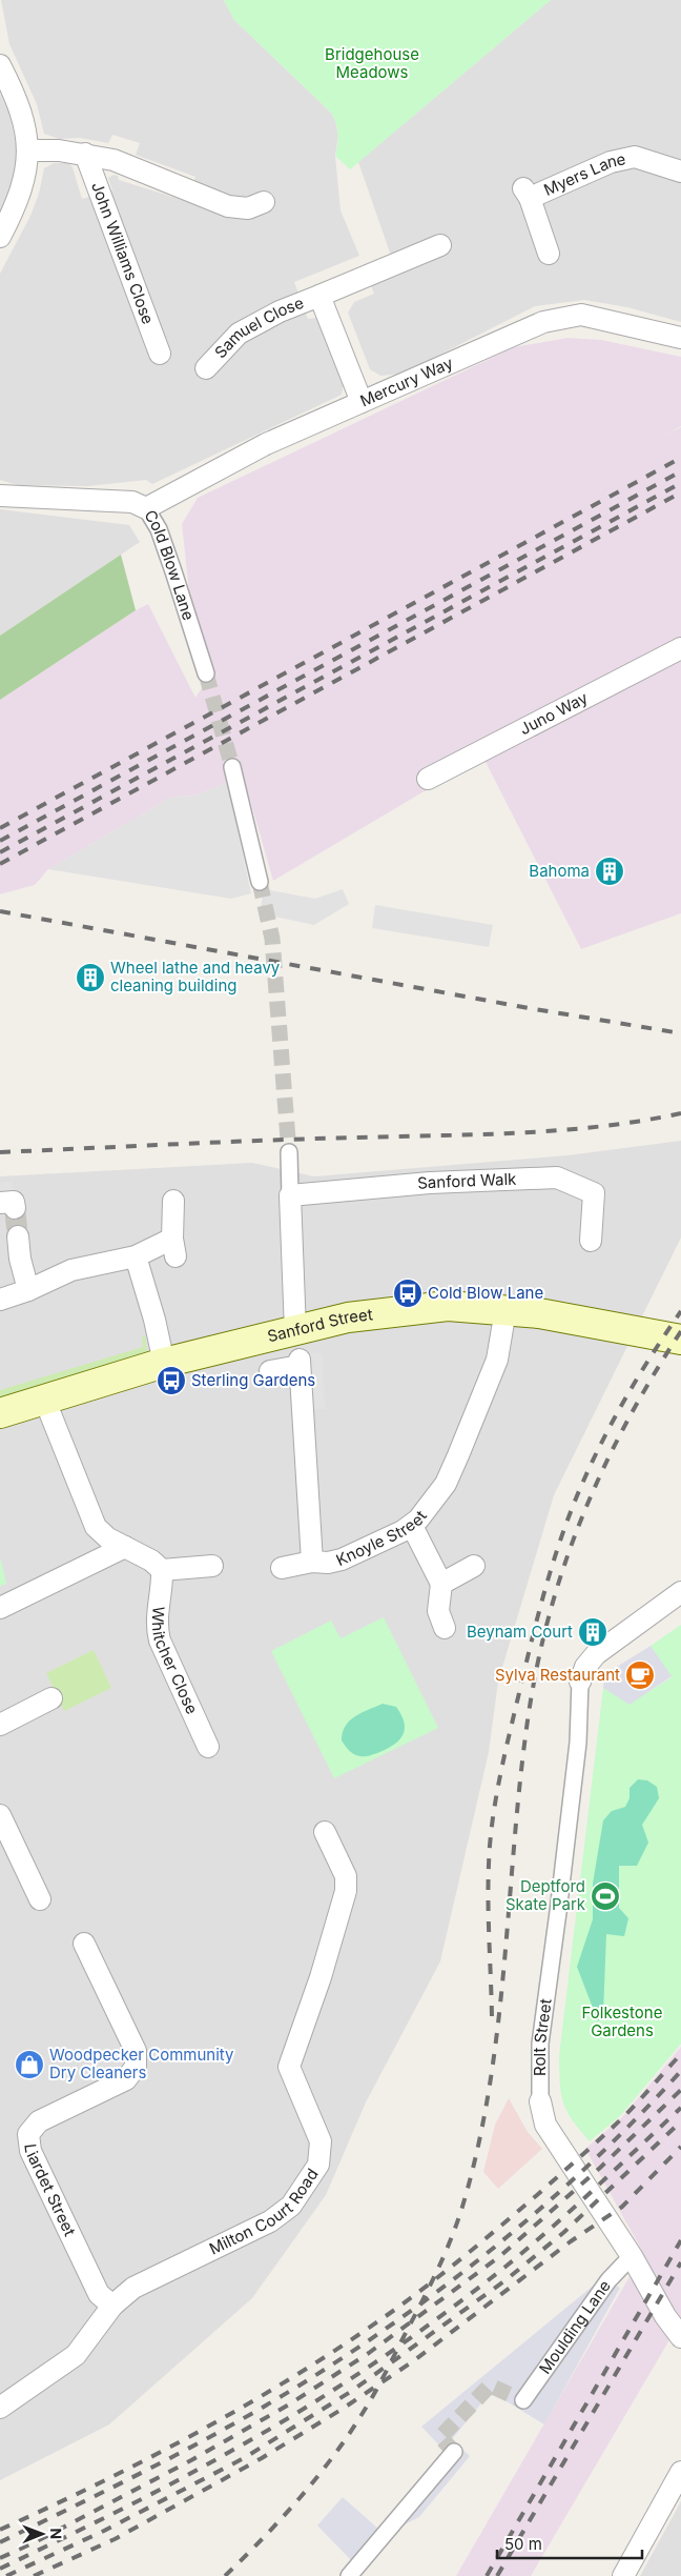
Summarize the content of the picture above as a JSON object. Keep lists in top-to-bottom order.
{
  "streets": {
    "main road": ["Sanford Street"],
    "street": [
      "Myers Lane",
      "John Williams Close",
      "Samuel Close",
      "Mercury Way",
      "Cold Blow Lane",
      "Juno Way",
      "Sanford Walk",
      "Knoyle Street",
      "Whitcher Close",
      "Rolt Street",
      "Liardet Street",
      "Milton Court Road",
      "Moulding Lane"
    ]
  },
  "crossings": [
    ["Samuel Close", "Mercury Way"],
    ["Mercury Way", "Cold Blow Lane"],
    ["Sanford Street", "Knoyle Street"],
    ["Rolt Street", "Moulding Lane"],
    ["Liardet Street", "Milton Court Road"]
  ],
  "parks": ["Bridgehouse Meadows", "Folkestone Gardens"],
  "places": {
    "building": ["Bahoma", "Wheel lathe and heavy cleaning building", "Beynam Court"],
    "bus stop": ["Cold Blow Lane", "Sterling Gardens"],
    "cafe": ["Sylva Restaurant"],
    "sports": ["Deptford Skate Park"],
    "shop": ["Woodpecker Community Dry Cleaners"]
  },
  "scale_bar": "50 m",
  "north": "right"
}
